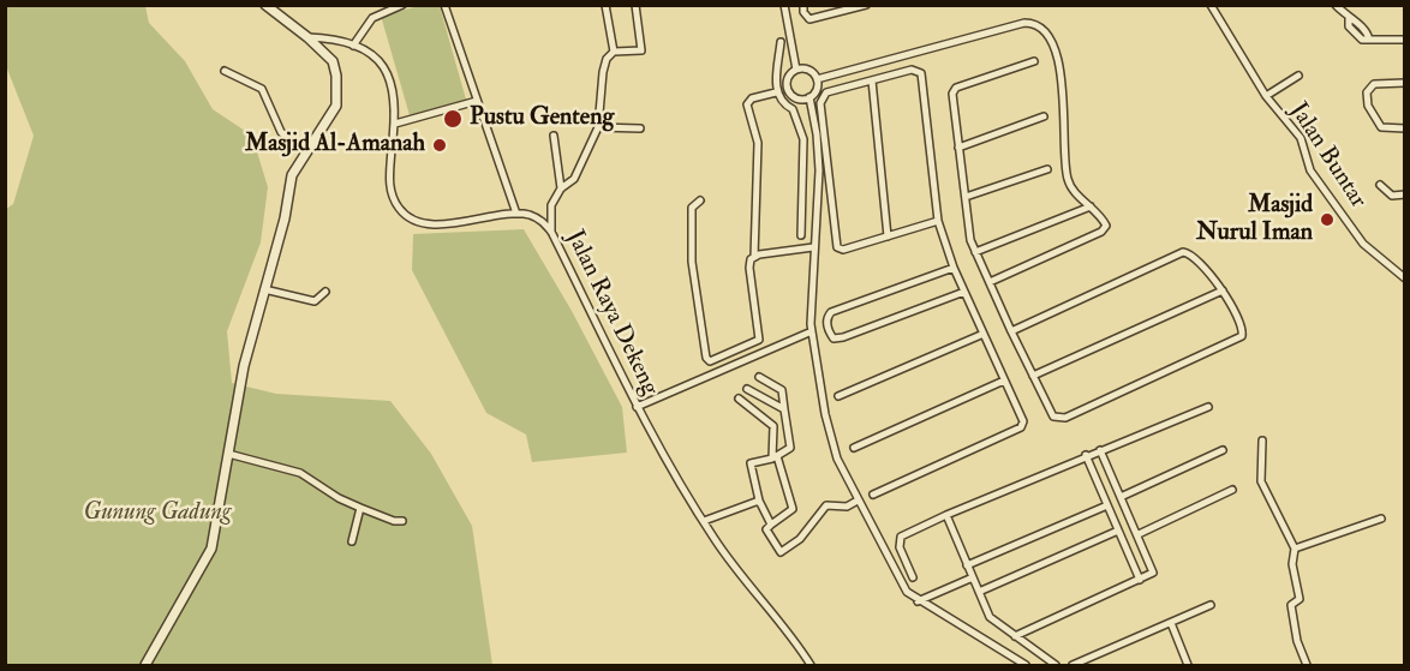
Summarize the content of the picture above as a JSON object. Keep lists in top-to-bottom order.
{
  "streets": {
    "street": ["Jalan Buntar", "Jalan Raya Dekeng"]
  },
  "parks": ["Gunung Gadung"],
  "places": ["Pustu Genteng", "Masjid Al-Amanah", "Masjid Nurul Iman"]
}
